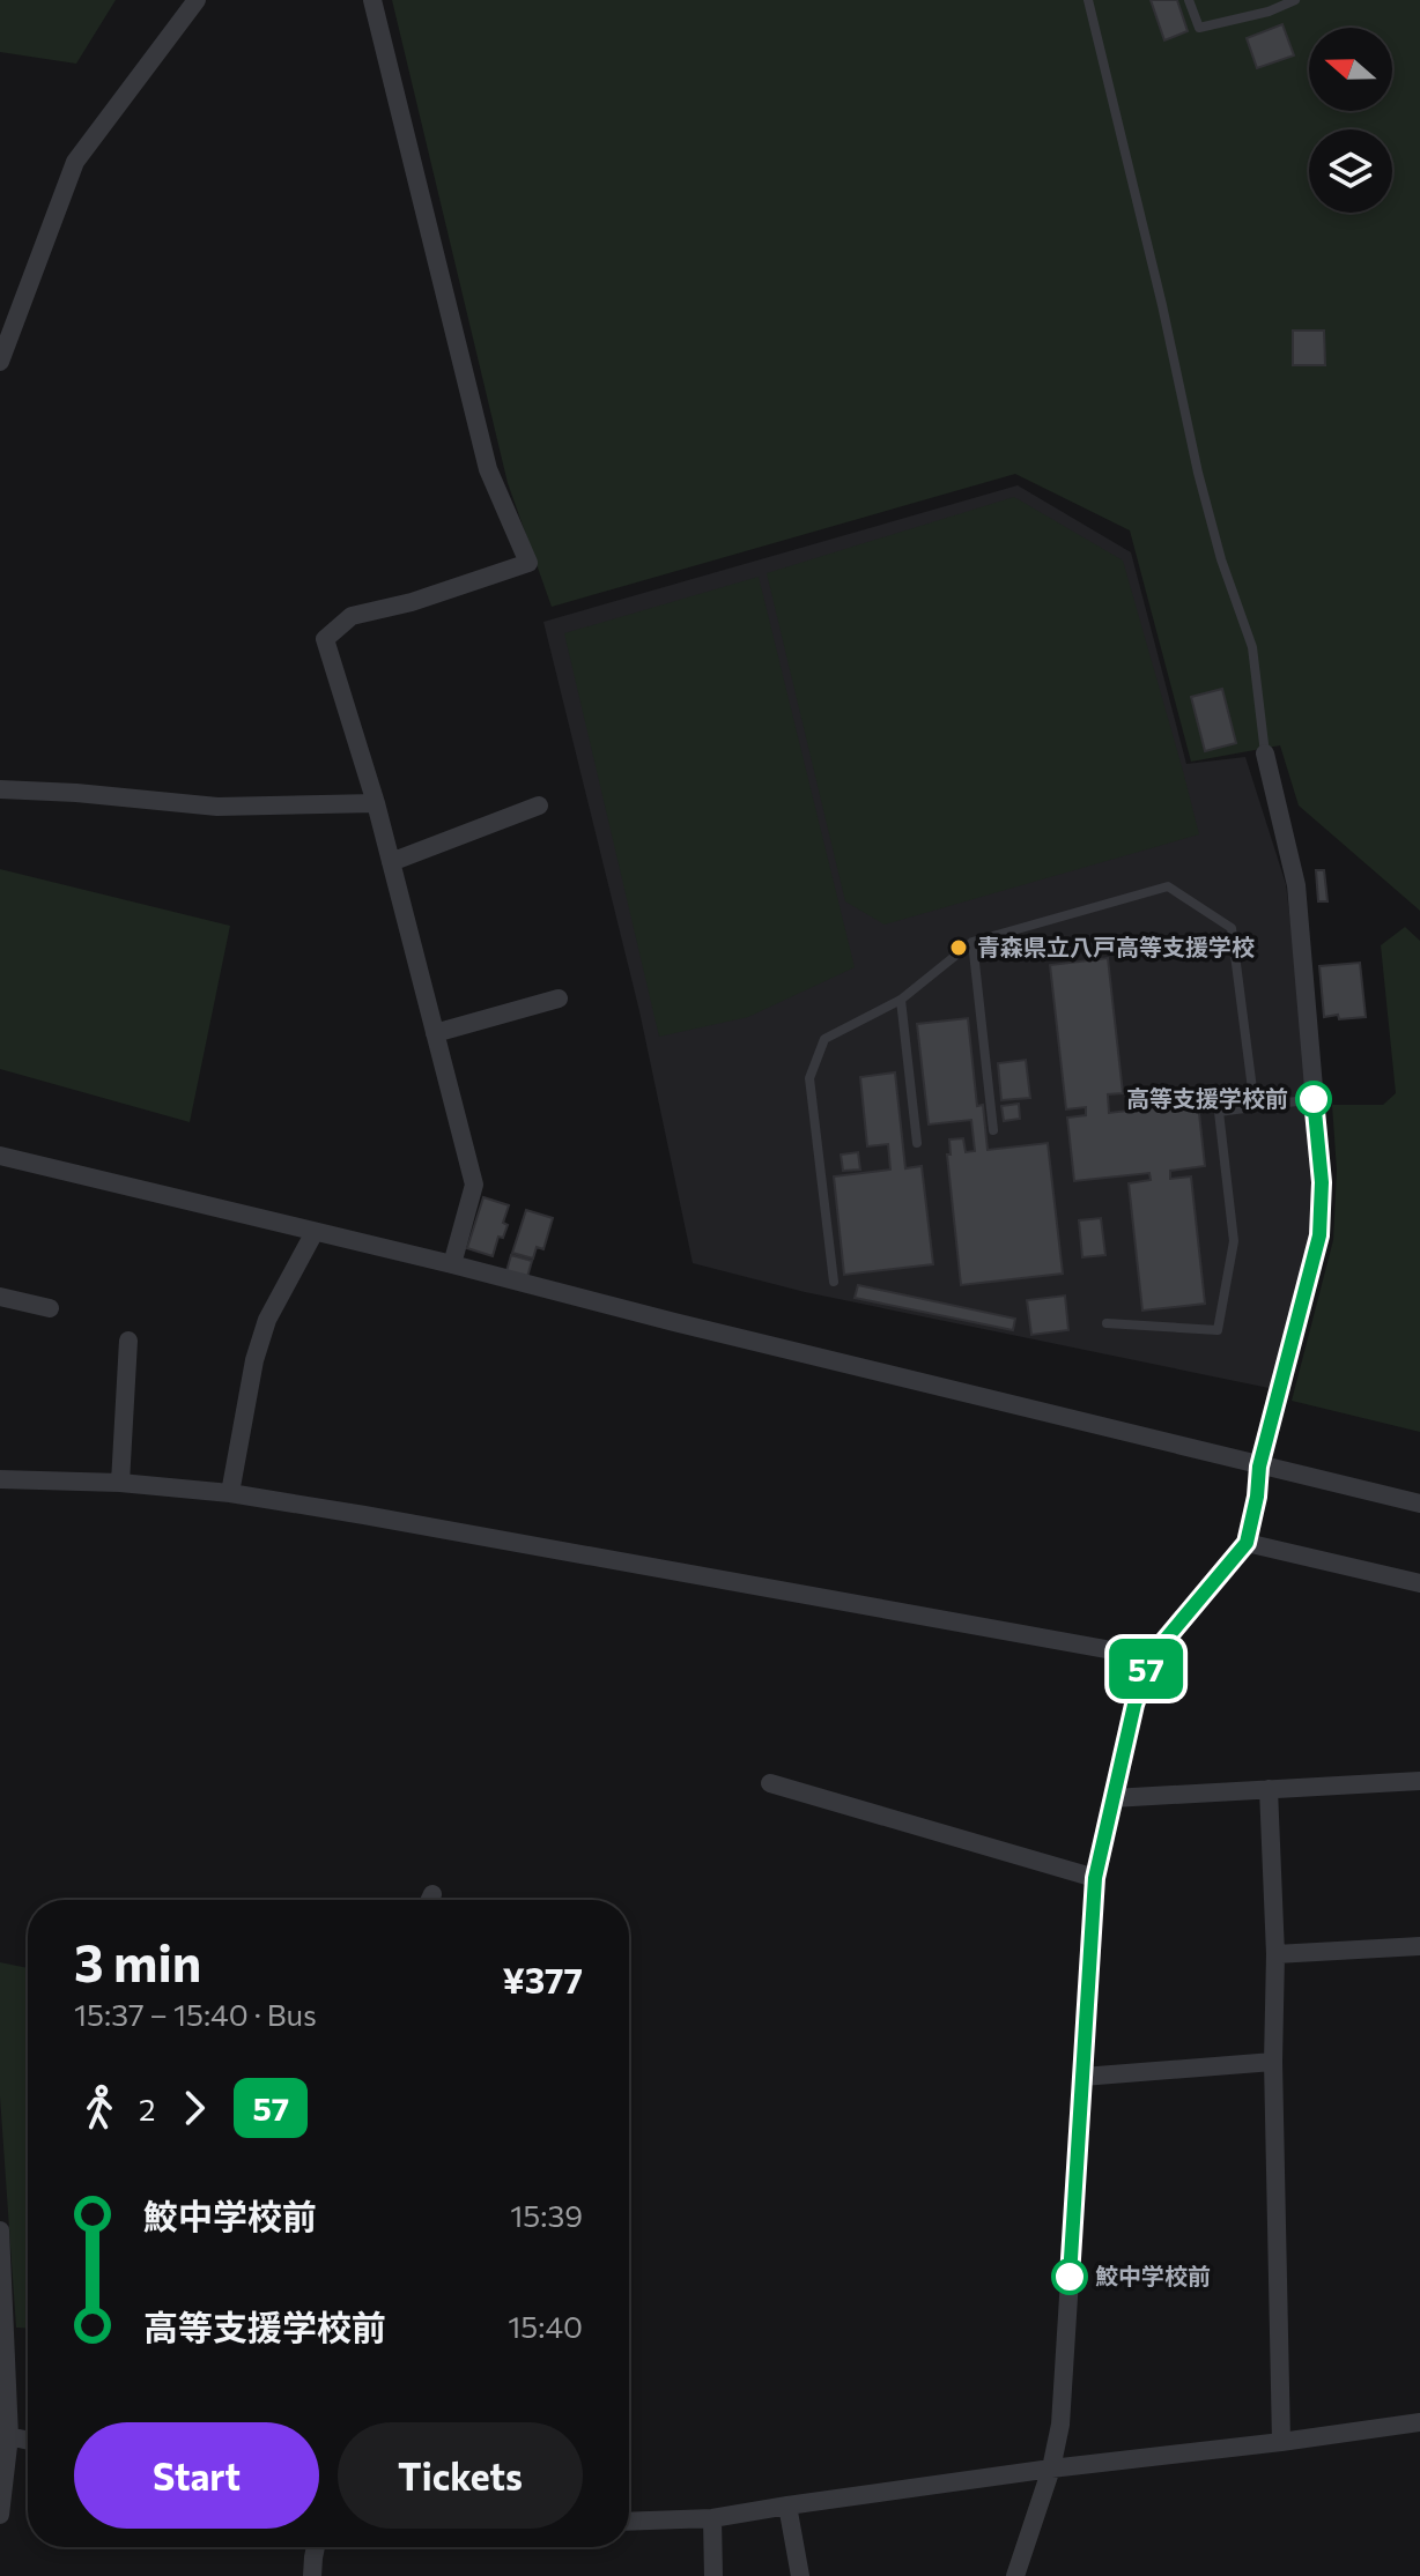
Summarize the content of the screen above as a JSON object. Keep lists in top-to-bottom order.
{
  "places": ["青森県立八戸高等支援学校", "高等支援学校前", "鮫中学校前"],
  "lines": ["bus line 57"],
  "north": "left",
  "page": {
    "on_map": "57",
    "heading": ["3 min", "15:37 – 15:40 · Bus", "¥377"],
    "legs": ["2", "57"],
    "list": [
      {
        "name": "鮫中学校前",
        "value": "15:39"
      },
      {
        "name": "高等支援学校前",
        "value": "15:40"
      }
    ],
    "buttons": ["Start", "Tickets"]
  }
}
